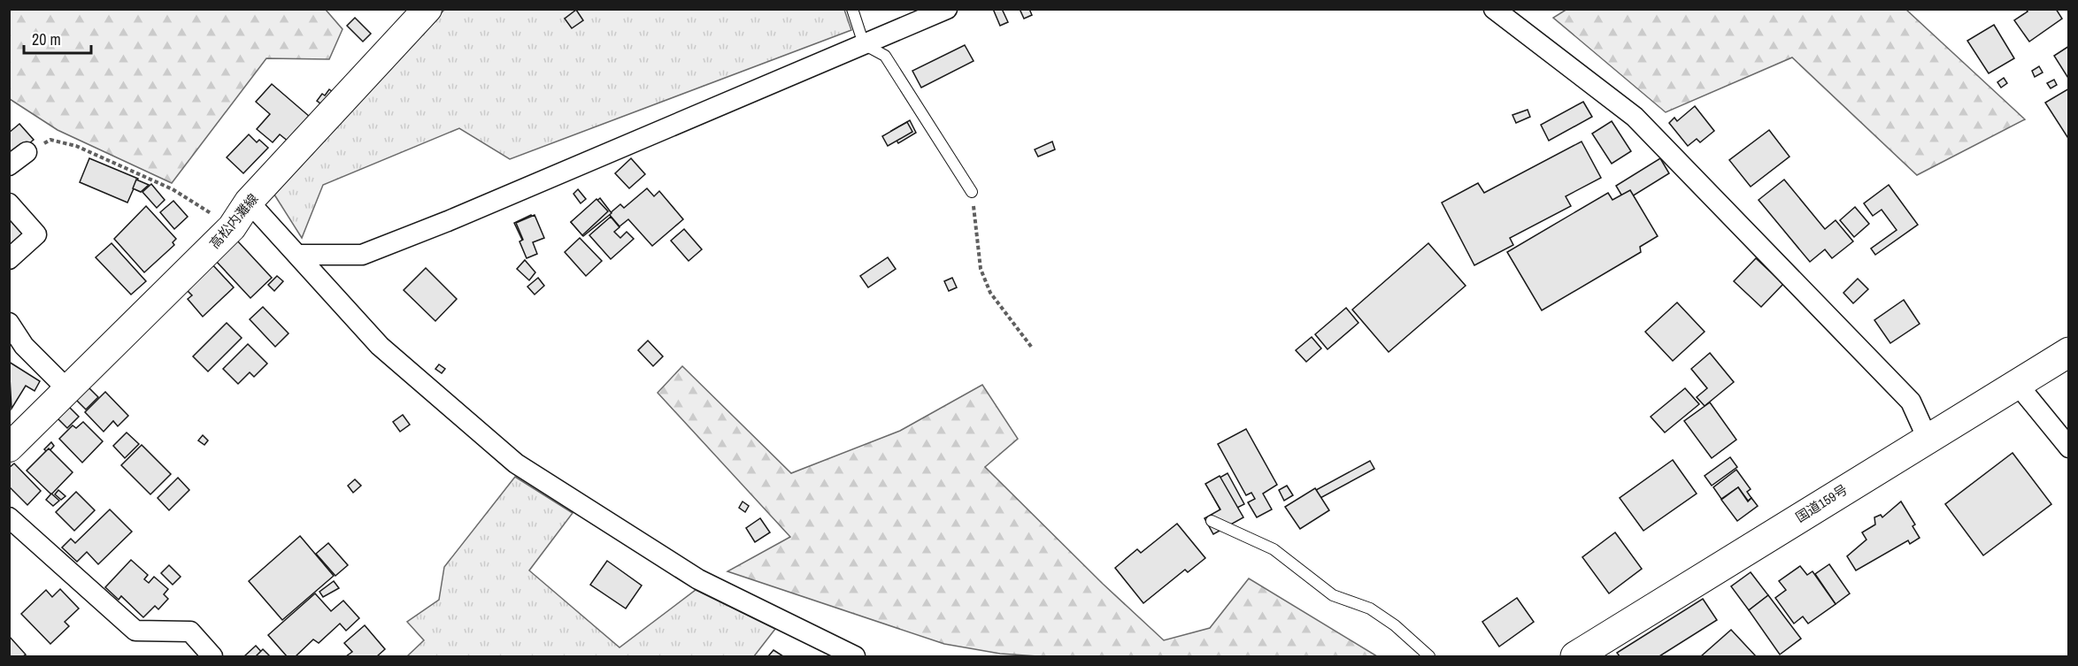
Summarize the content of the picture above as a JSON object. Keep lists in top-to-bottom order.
{
  "streets": {
    "highway": ["国道159号"],
    "main road": ["高松内灘線"]
  },
  "scale_bar": "20 m"
}
